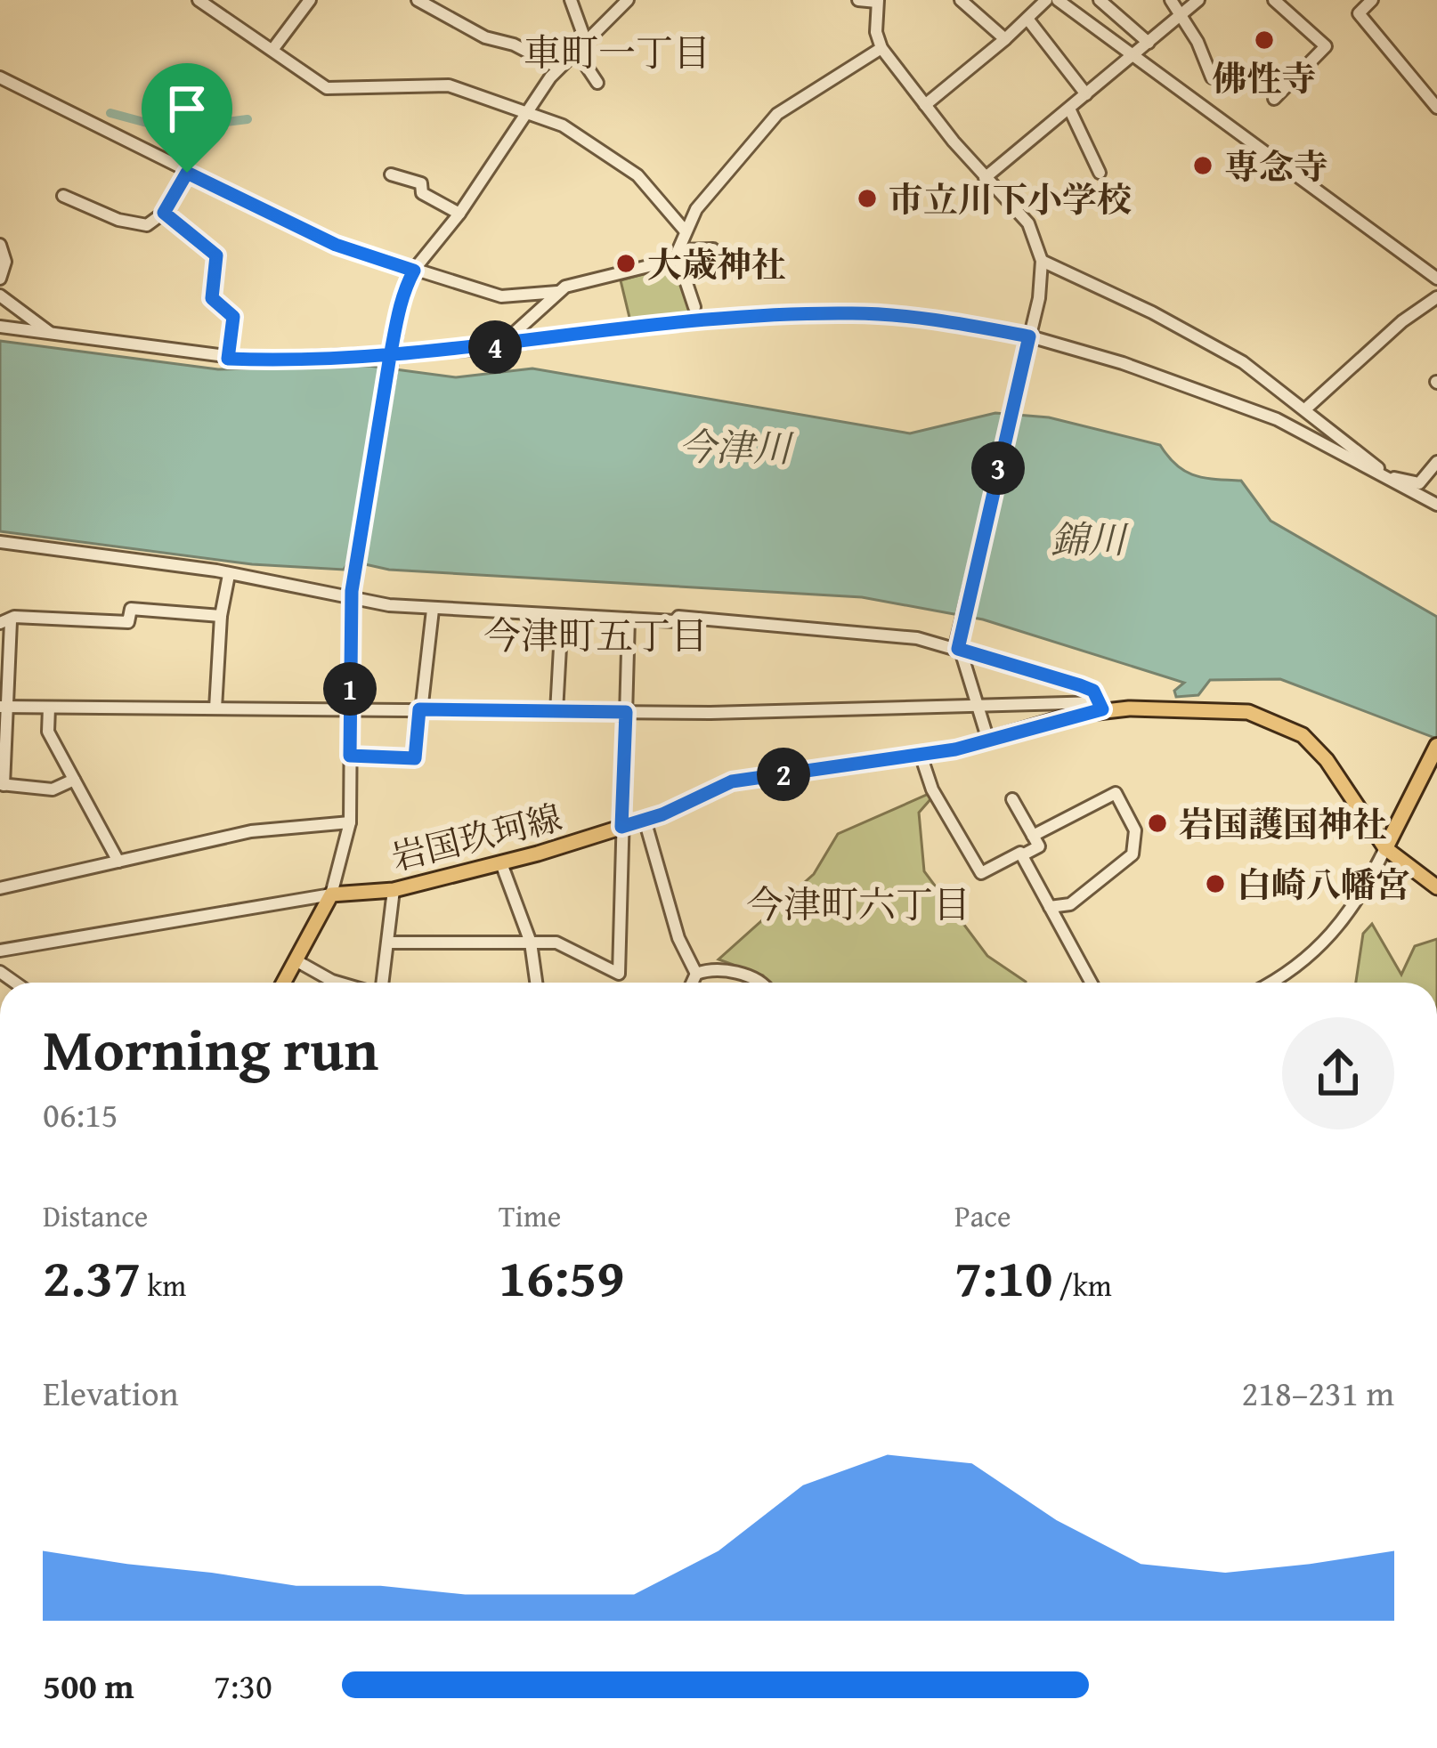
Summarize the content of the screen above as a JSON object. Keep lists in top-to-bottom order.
{
  "streets": {
    "main road": ["岩国玖珂線"]
  },
  "districts": ["車町一丁目", "今津町五丁目", "今津町六丁目"],
  "water": ["今津川", "錦川"],
  "places": [
    "佛性寺",
    "専念寺",
    "市立川下小学校",
    "大歳神社",
    "岩国護国神社",
    "白崎八幡宮"
  ],
  "page": {
    "pins": [
      "4",
      "3",
      "1",
      "2"
    ],
    "heading": ["Morning run", "06:15"],
    "stats": [
      ["Distance", "2.37 km"],
      ["Time", "16:59"],
      ["Pace", "7:10 /km"]
    ],
    "chart": ["Elevation", "218–231 m"],
    "list": [
      {
        "name": "500 m",
        "note": "7:30"
      }
    ]
  }
}
